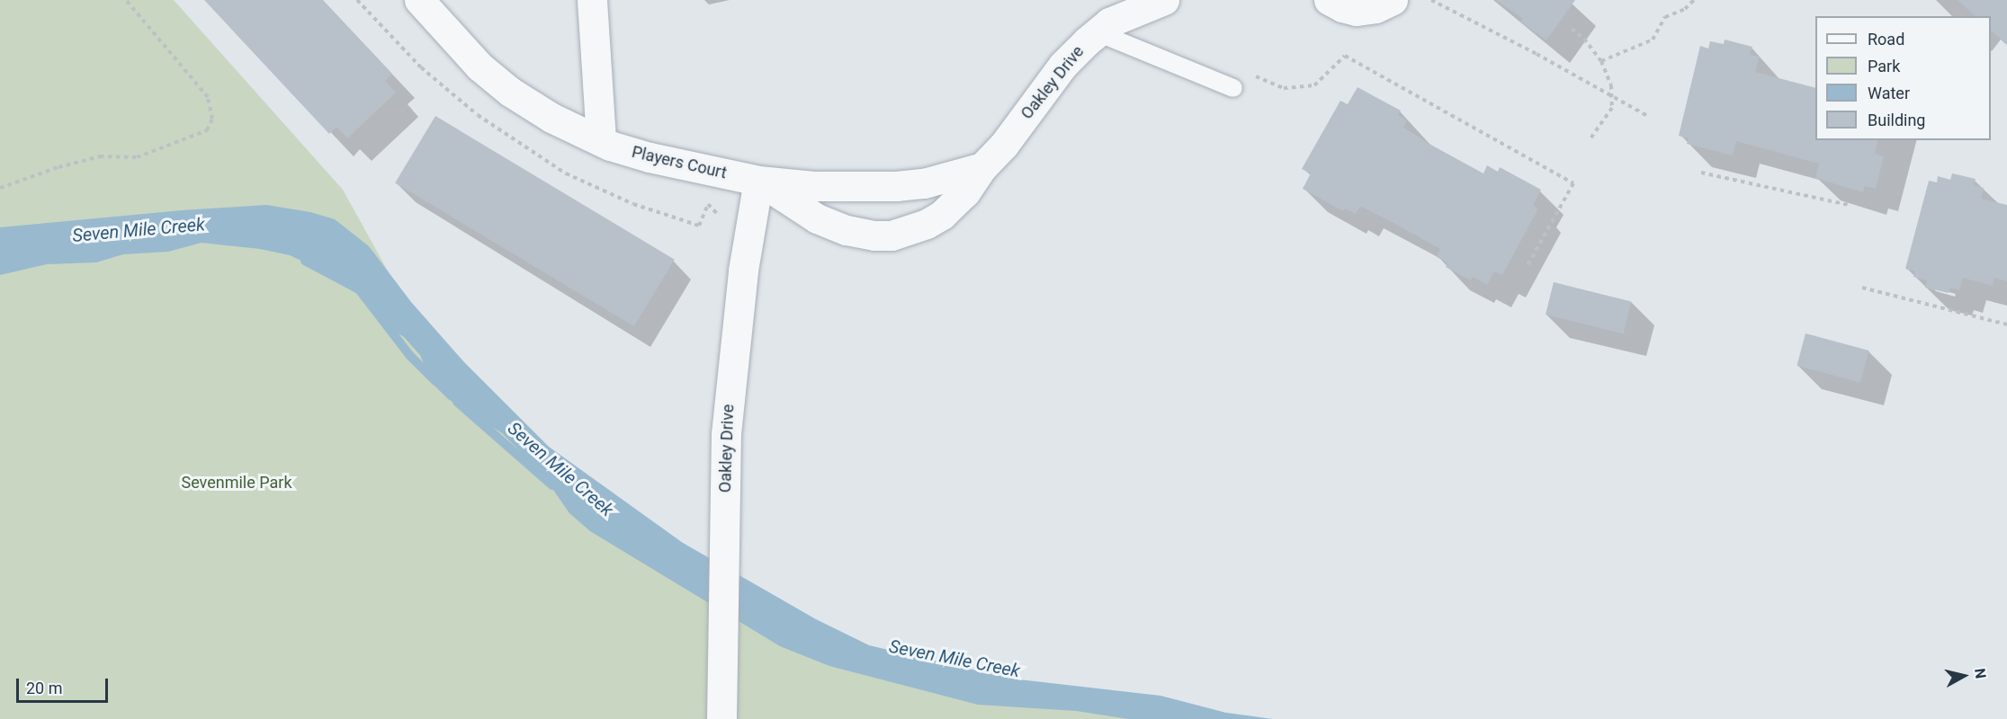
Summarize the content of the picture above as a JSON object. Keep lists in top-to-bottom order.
{
  "streets": {
    "street": ["Oakley Drive", "Players Court"]
  },
  "crossings": [
    ["Oakley Drive", "Players Court"]
  ],
  "water": ["Seven Mile Creek"],
  "parks": ["Sevenmile Park"],
  "legend": [
    "Road",
    "Park",
    "Water",
    "Building"
  ],
  "scale_bar": "20 m",
  "north": "right"
}
